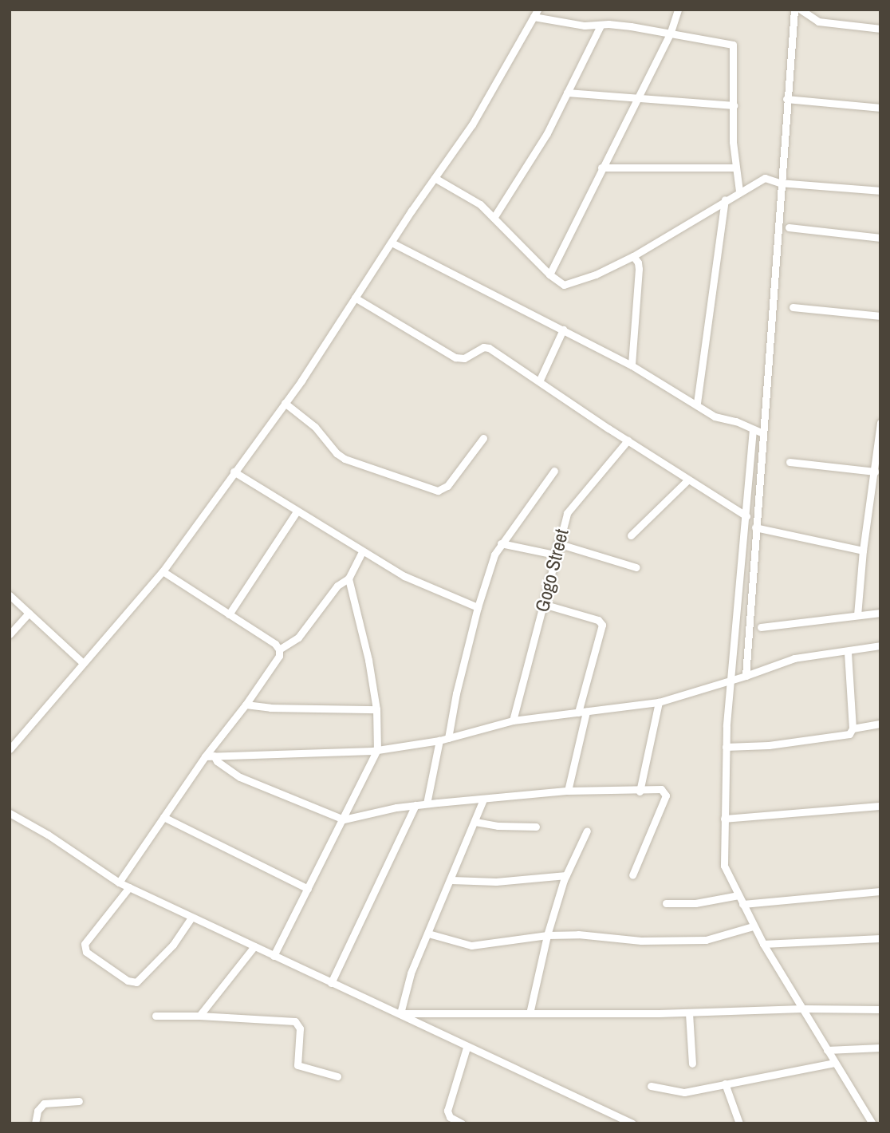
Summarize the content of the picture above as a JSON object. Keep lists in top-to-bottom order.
{
  "streets": {
    "street": ["Gogo Street"]
  }
}
